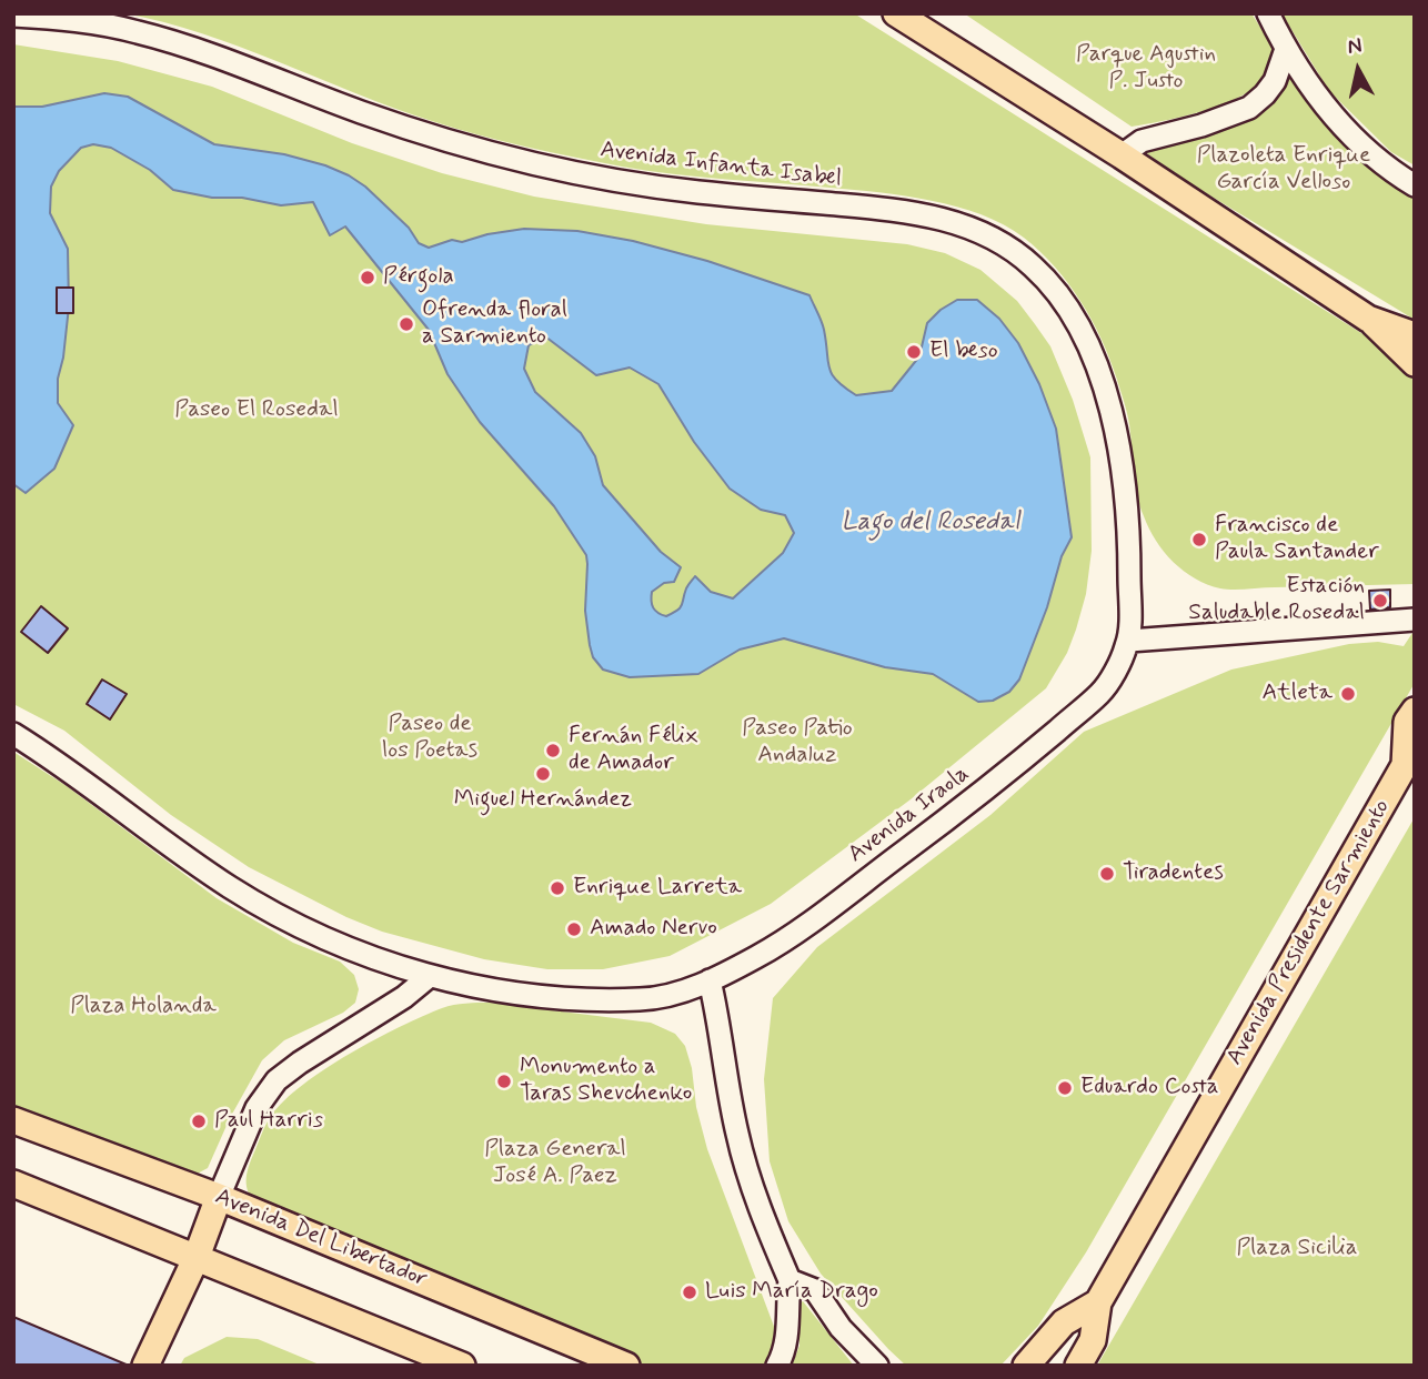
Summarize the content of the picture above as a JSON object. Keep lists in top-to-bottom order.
{
  "streets": {
    "main road": ["Avenida Presidente Sarmiento", "Avenida Del Libertador"],
    "street": ["Avenida Infanta Isabel", "Avenida Iraola"]
  },
  "crossings": [
    ["Avenida Infanta Isabel", "Avenida Iraola"]
  ],
  "water": ["Lago del Rosedal"],
  "parks": [
    "Parque Agustin P. Justo",
    "Plazoleta Enrique García Velloso",
    "Paseo El Rosedal",
    "Paseo de los Poetas",
    "Paseo Patio Andaluz",
    "Plaza Holanda",
    "Plaza General José A. Paez",
    "Plaza Sicilia"
  ],
  "places": [
    "Pérgola",
    "Ofrenda floral a Sarmiento",
    "El beso",
    "Francisco de Paula Santander",
    "Estación Saludable Rosedal",
    "Atleta",
    "Fernán Félix de Amador",
    "Miguel Hernández",
    "Tiradentes",
    "Enrique Larreta",
    "Amado Nervo",
    "Monumento a Taras Shevchenko",
    "Eduardo Costa",
    "Paul Harris",
    "Luis María Drago"
  ],
  "north": "top"
}
